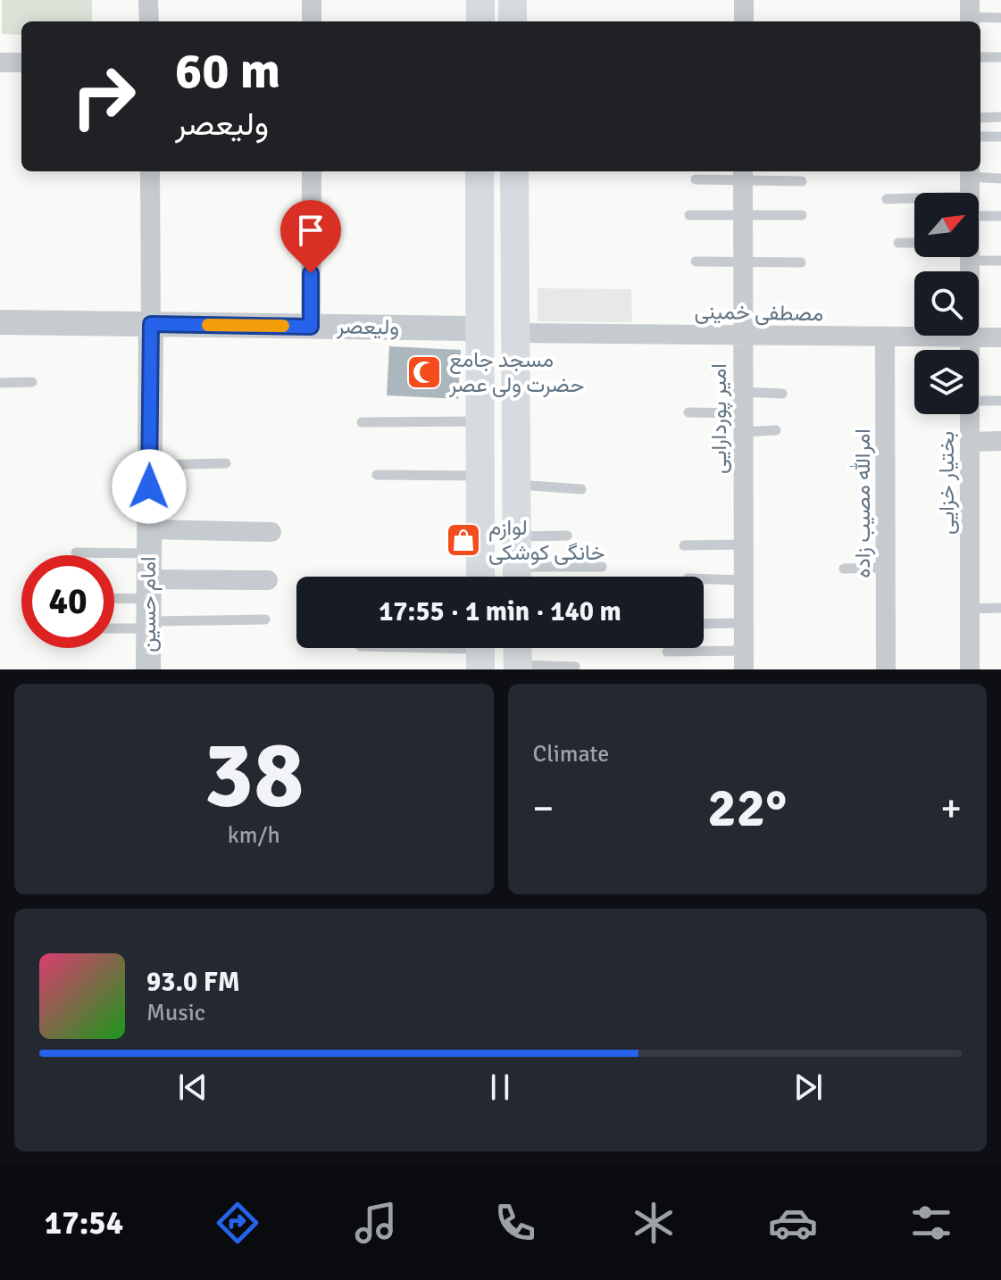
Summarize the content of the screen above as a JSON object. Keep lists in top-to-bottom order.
{
  "streets": {
    "street": [
      "مصطفی خمینی",
      "وليعصر",
      "امیر پوردارایی",
      "بختیار خزایی",
      "امرالله مصیب زاده",
      "امام حسین"
    ]
  },
  "crossings": [
    ["مصطفی خمینی", "امیر پوردارایی"],
    ["مصطفی خمینی", "بختیار خزایی"],
    ["مصطفی خمینی", "امرالله مصیب زاده"],
    ["وليعصر", "امام حسین"]
  ],
  "places": {
    "mosque": ["مسجد جامع حضرت ولی عصر"],
    "shop": ["لوازم خانگی کوشکی"]
  },
  "north": "top right",
  "page": {
    "turn": ["60 m", "وليعصر"],
    "limit": "40",
    "trip": "17:55 · 1 min · 140 m",
    "tile": [
      ["38", "km/h"],
      "Climate"
    ],
    "heat": ["−", "22°", "+"],
    "song": ["93.0 FM", "Music"],
    "tabs": "17:54"
  }
}
